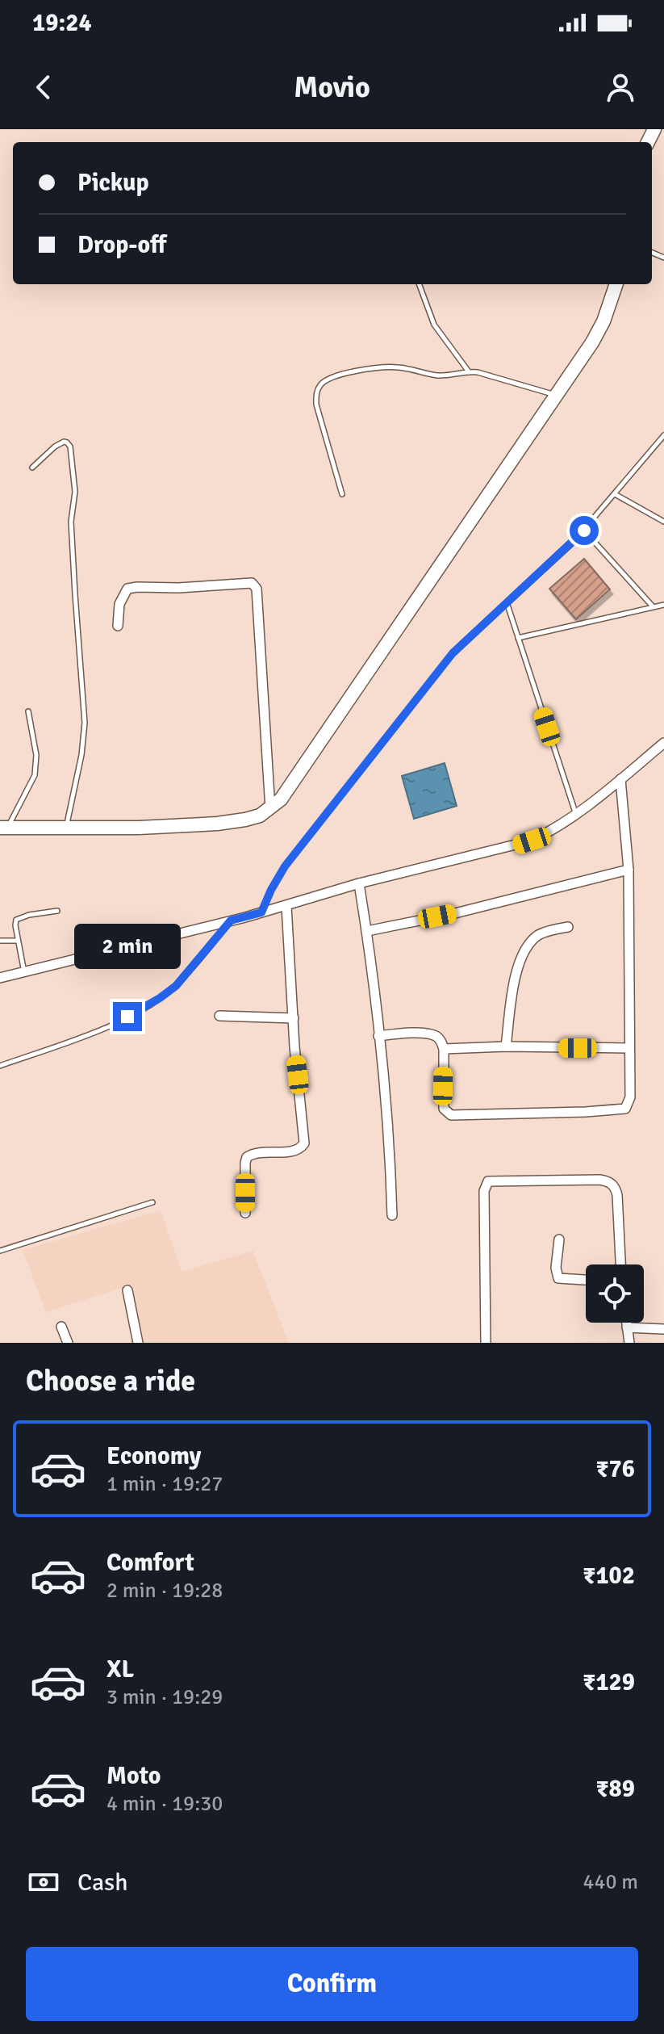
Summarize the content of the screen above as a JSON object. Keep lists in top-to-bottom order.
{
  "page": {
    "status": "19:24",
    "header": "Movio",
    "banner": ["Pickup", "Drop-off"],
    "bubble": "2 min",
    "heading": "Choose a ride",
    "list": [
      {
        "name": "Economy",
        "note": "1 min · 19:27",
        "value": "₹76"
      },
      {
        "name": "Comfort",
        "note": "2 min · 19:28",
        "value": "₹102"
      },
      {
        "name": "XL",
        "note": "3 min · 19:29",
        "value": "₹129"
      },
      {
        "name": "Moto",
        "note": "4 min · 19:30",
        "value": "₹89"
      }
    ],
    "pay": ["Cash", "440 m"],
    "buttons": "Confirm"
  }
}
